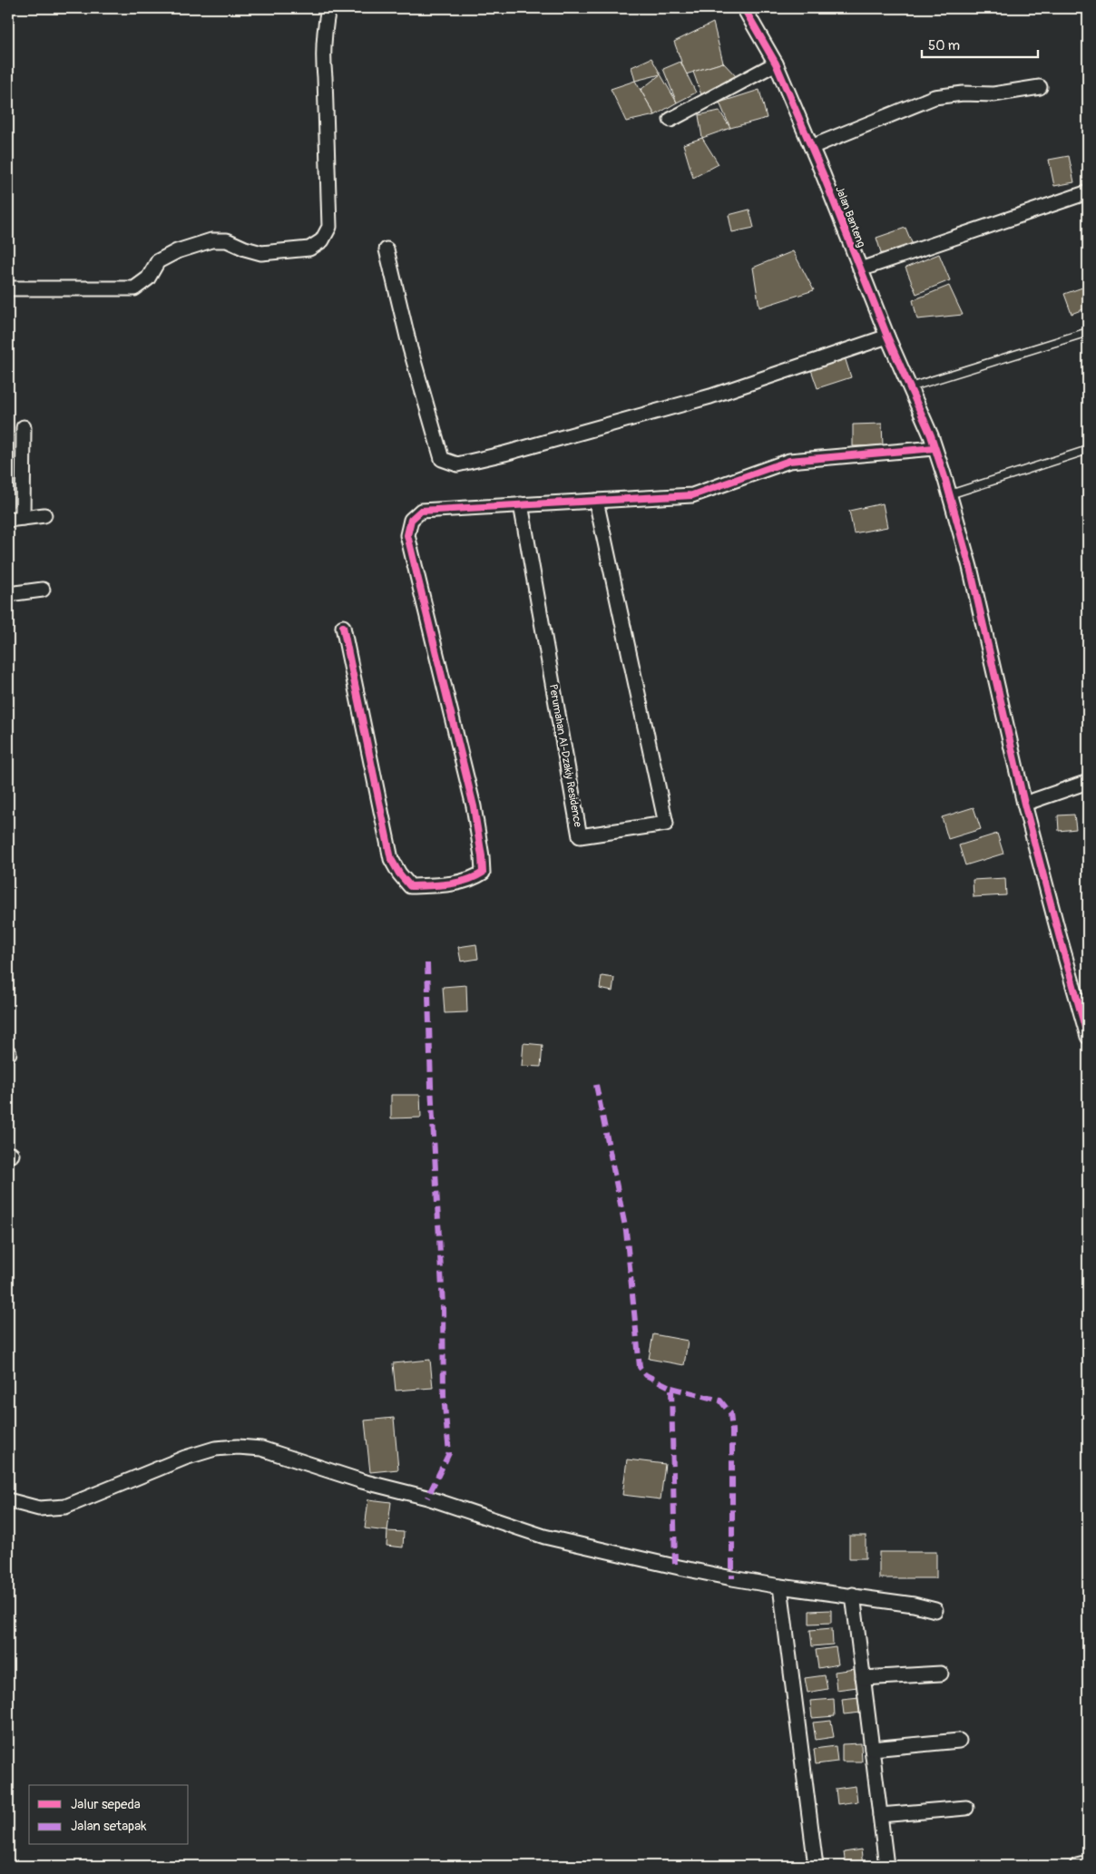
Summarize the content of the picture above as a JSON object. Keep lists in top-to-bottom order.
{
  "streets": {
    "street": ["Jalan Banteng", "Perumahan Al-Dzakiy Residence"]
  },
  "legend": ["Jalur sepeda", "Jalan setapak"],
  "scale_bar": "50 m"
}
